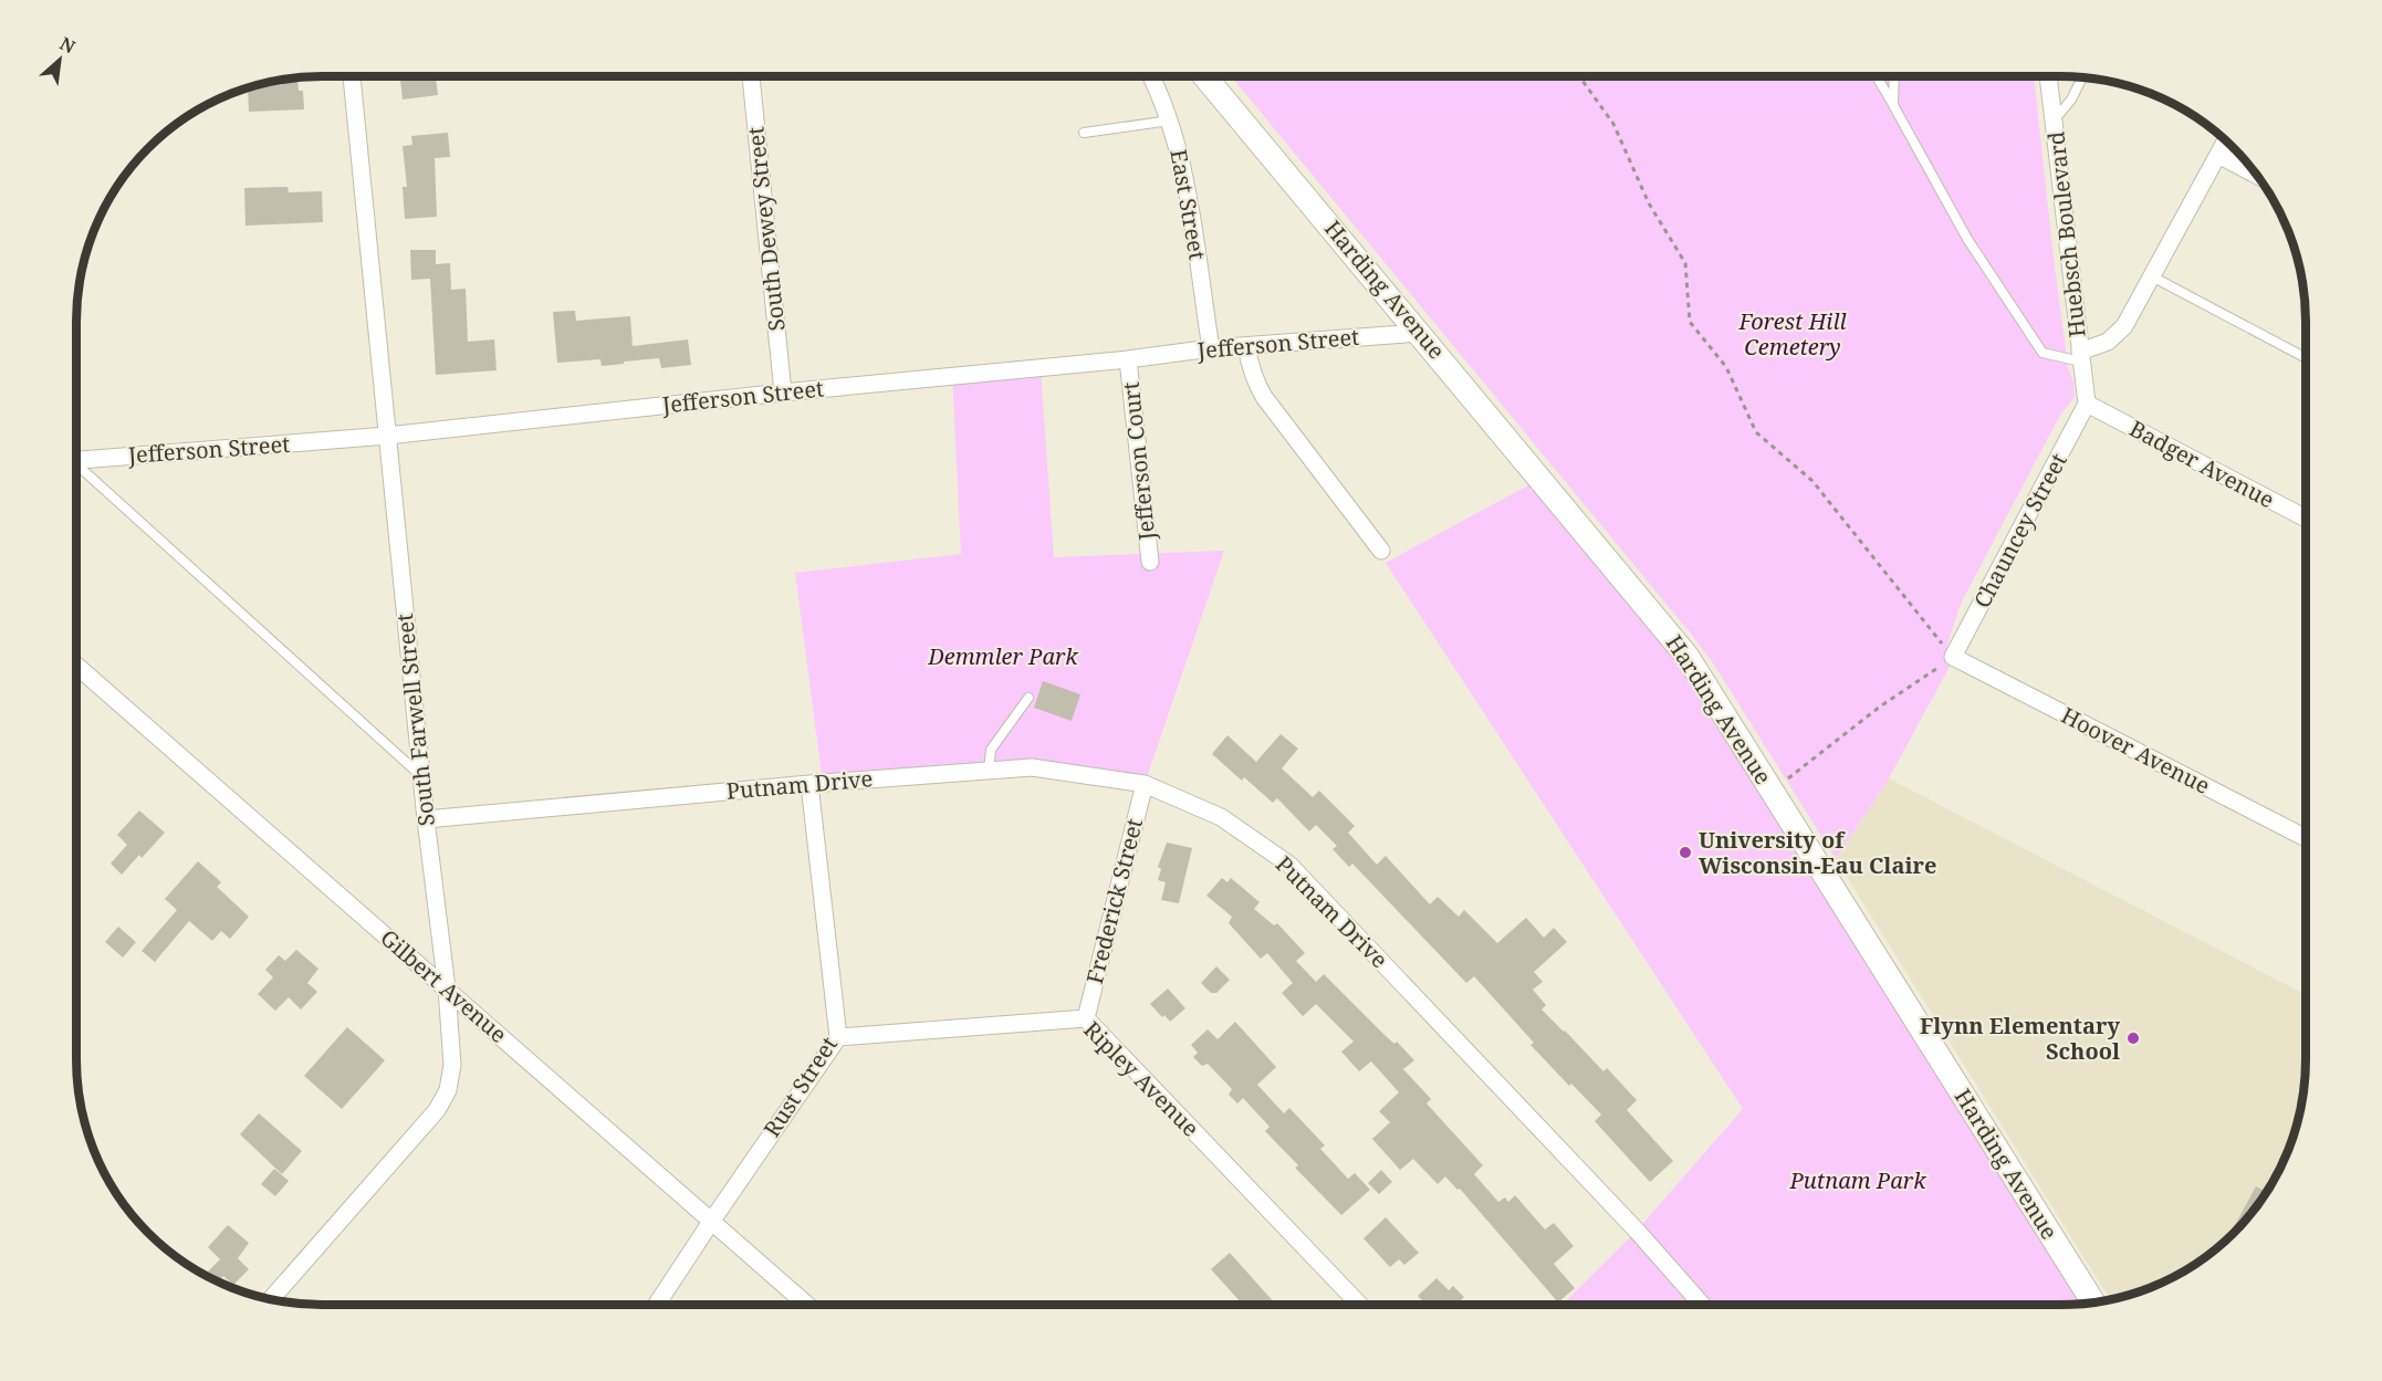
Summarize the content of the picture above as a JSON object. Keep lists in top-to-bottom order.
{
  "streets": {
    "main road": ["Harding Avenue"],
    "street": [
      "East Street",
      "South Dewey Street",
      "Huebsch Boulevard",
      "Jefferson Street",
      "Jefferson Court",
      "Badger Avenue",
      "Chauncey Street",
      "South Farwell Street",
      "Hoover Avenue",
      "Putnam Drive",
      "Frederick Street",
      "Gilbert Avenue",
      "Ripley Avenue",
      "Rust Street"
    ]
  },
  "crossings": [
    ["East Street", "Jefferson Street"],
    ["South Dewey Street", "Jefferson Street"],
    ["Huebsch Boulevard", "Badger Avenue"],
    ["Huebsch Boulevard", "Chauncey Street"],
    ["Harding Avenue", "Jefferson Street"],
    ["Jefferson Street", "Jefferson Court"],
    ["Jefferson Street", "South Farwell Street"],
    ["Badger Avenue", "Chauncey Street"],
    ["Chauncey Street", "Hoover Avenue"],
    ["South Farwell Street", "Putnam Drive"],
    ["South Farwell Street", "Gilbert Avenue"],
    ["Putnam Drive", "Frederick Street"],
    ["Putnam Drive", "Rust Street"],
    ["Frederick Street", "Ripley Avenue"],
    ["Gilbert Avenue", "Rust Street"],
    ["Ripley Avenue", "Rust Street"]
  ],
  "parks": ["Forest Hill Cemetery", "Demmler Park", "Putnam Park"],
  "places": ["University of Wisconsin-Eau Claire", "Flynn Elementary School"],
  "north": "top right"
}
